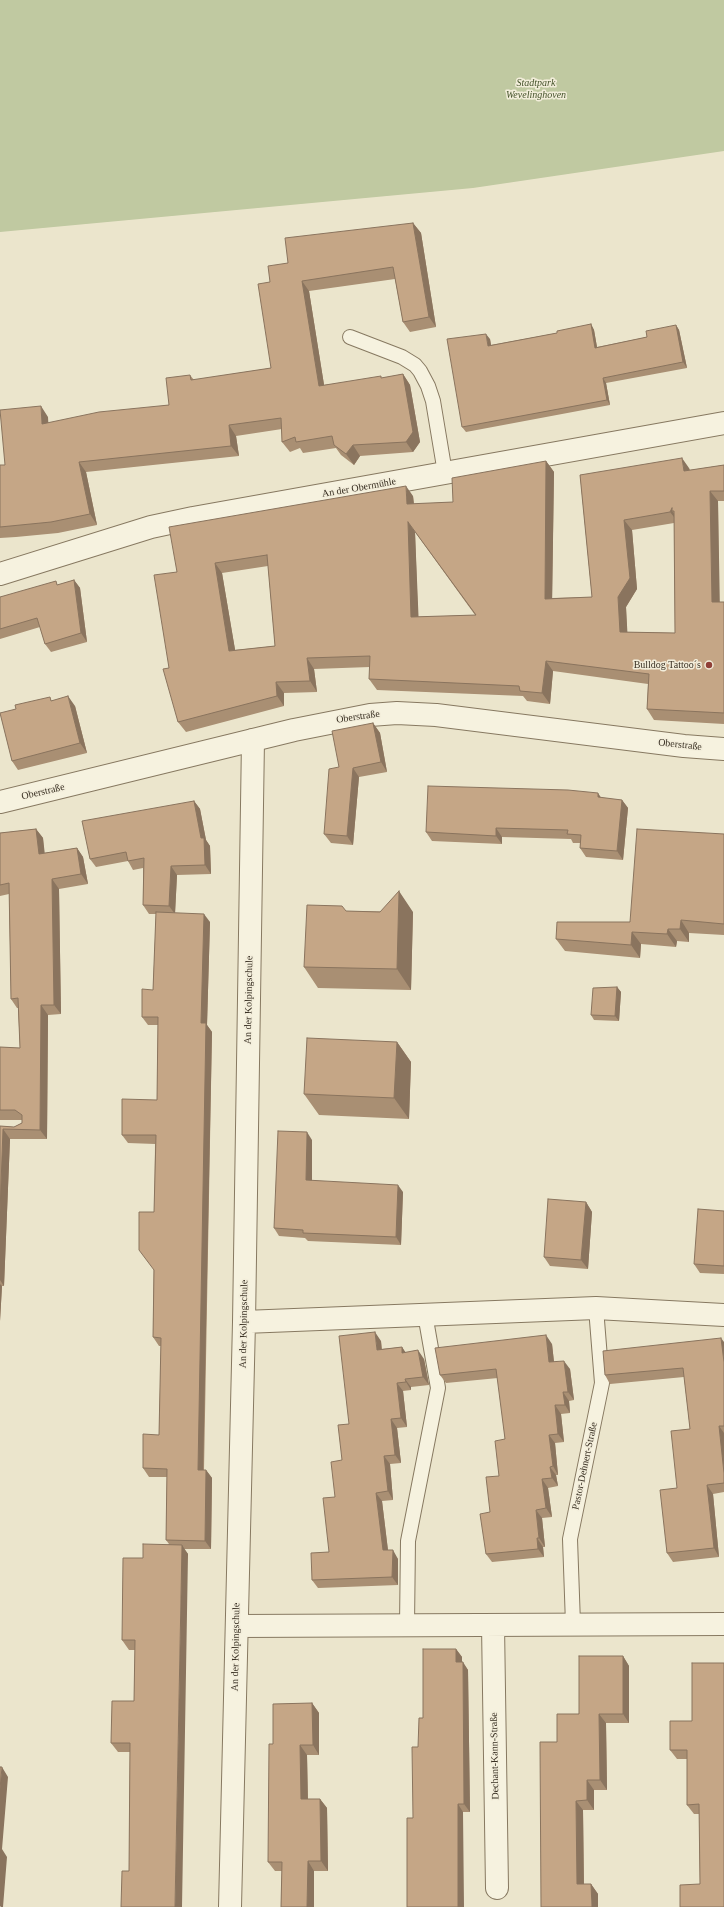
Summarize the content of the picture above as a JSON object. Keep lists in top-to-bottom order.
{
  "streets": {
    "street": [
      "An der Obermühle",
      "Oberstraße",
      "An der Kolpingschule",
      "Dechant-Kann-Straße"
    ],
    "lane": ["Pastor-Dehnert-Straße"]
  },
  "crossings": [
    ["Oberstraße", "An der Kolpingschule"]
  ],
  "parks": ["Stadtpark Wevelinghoven"],
  "places": ["Bulldog Tattoo´s"]
}
